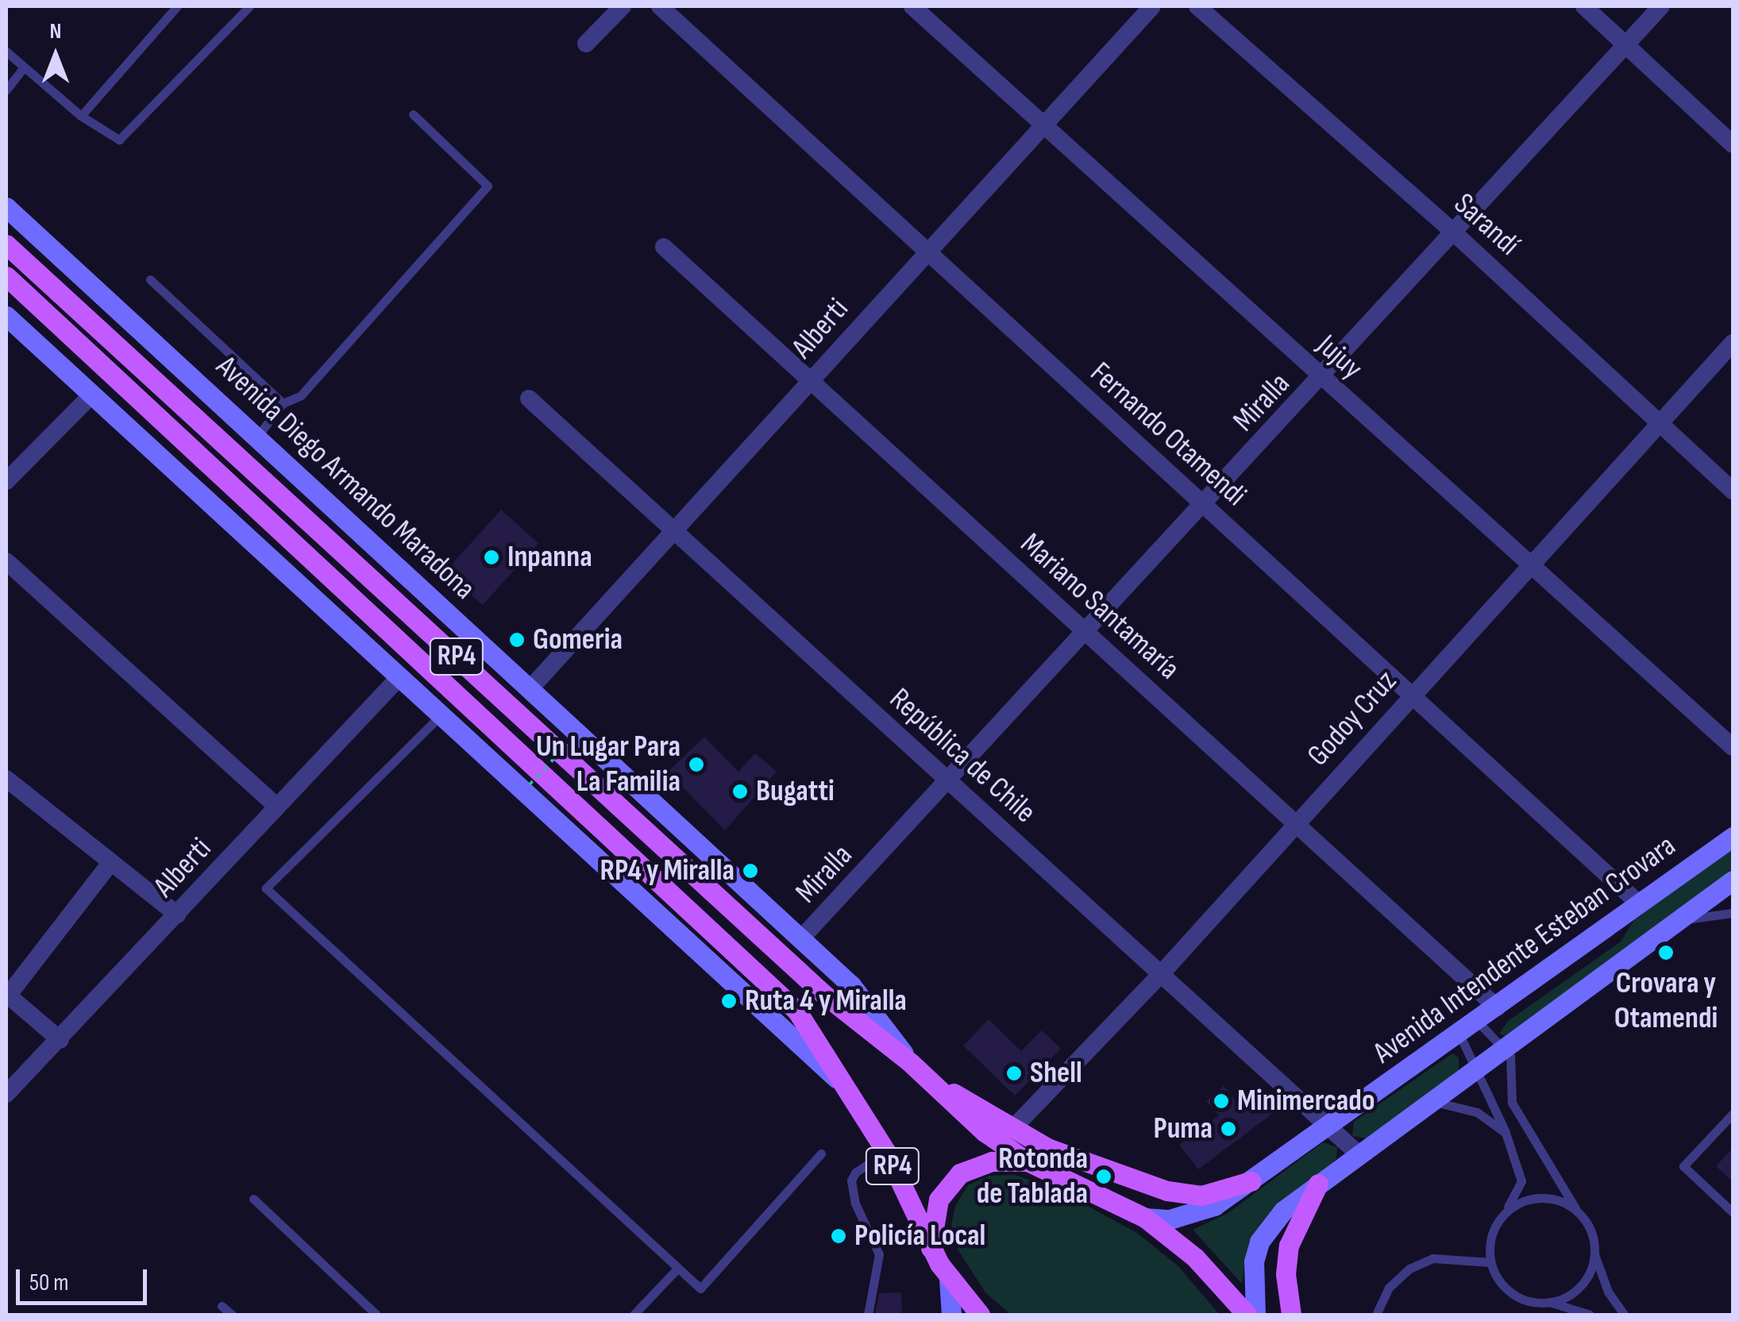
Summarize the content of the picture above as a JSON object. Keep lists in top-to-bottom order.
{
  "streets": {
    "main road": ["Avenida Diego Armando Maradona", "RP4"],
    "street": [
      "Sarandí",
      "Alberti",
      "Jujuy",
      "Miralla",
      "Fernando Otamendi",
      "Mariano Santamaría",
      "Godoy Cruz",
      "República de Chile",
      "Avenida Intendente Esteban Crovara"
    ]
  },
  "crossings": [
    ["Sarandí", "Miralla"],
    ["Sarandí", "Godoy Cruz"],
    ["Alberti", "Jujuy"],
    ["Alberti", "Fernando Otamendi"],
    ["Alberti", "Avenida Diego Armando Maradona"],
    ["Alberti", "Mariano Santamaría"],
    ["Alberti", "República de Chile"],
    ["Jujuy", "Miralla"],
    ["Jujuy", "Godoy Cruz"],
    ["Miralla", "Fernando Otamendi"],
    ["Miralla", "Avenida Diego Armando Maradona"],
    ["Miralla", "Mariano Santamaría"],
    ["Miralla", "República de Chile"],
    ["Fernando Otamendi", "Godoy Cruz"],
    ["Fernando Otamendi", "Avenida Intendente Esteban Crovara"],
    ["Avenida Diego Armando Maradona", "RP4"],
    ["Mariano Santamaría", "Godoy Cruz"],
    ["Mariano Santamaría", "Avenida Intendente Esteban Crovara"],
    ["RP4", "Avenida Intendente Esteban Crovara"],
    ["Godoy Cruz", "República de Chile"],
    ["República de Chile", "Avenida Intendente Esteban Crovara"]
  ],
  "places": [
    "Inpanna",
    "Gomeria",
    "Un Lugar Para La Familia",
    "Bugatti",
    "RP4 y Miralla",
    "Crovara y Otamendi",
    "Ruta 4 y Miralla",
    "Shell",
    "Minimercado",
    "Puma",
    "Rotonda de Tablada",
    "Policía Local"
  ],
  "scale_bar": "50 m",
  "north": "top"
}
